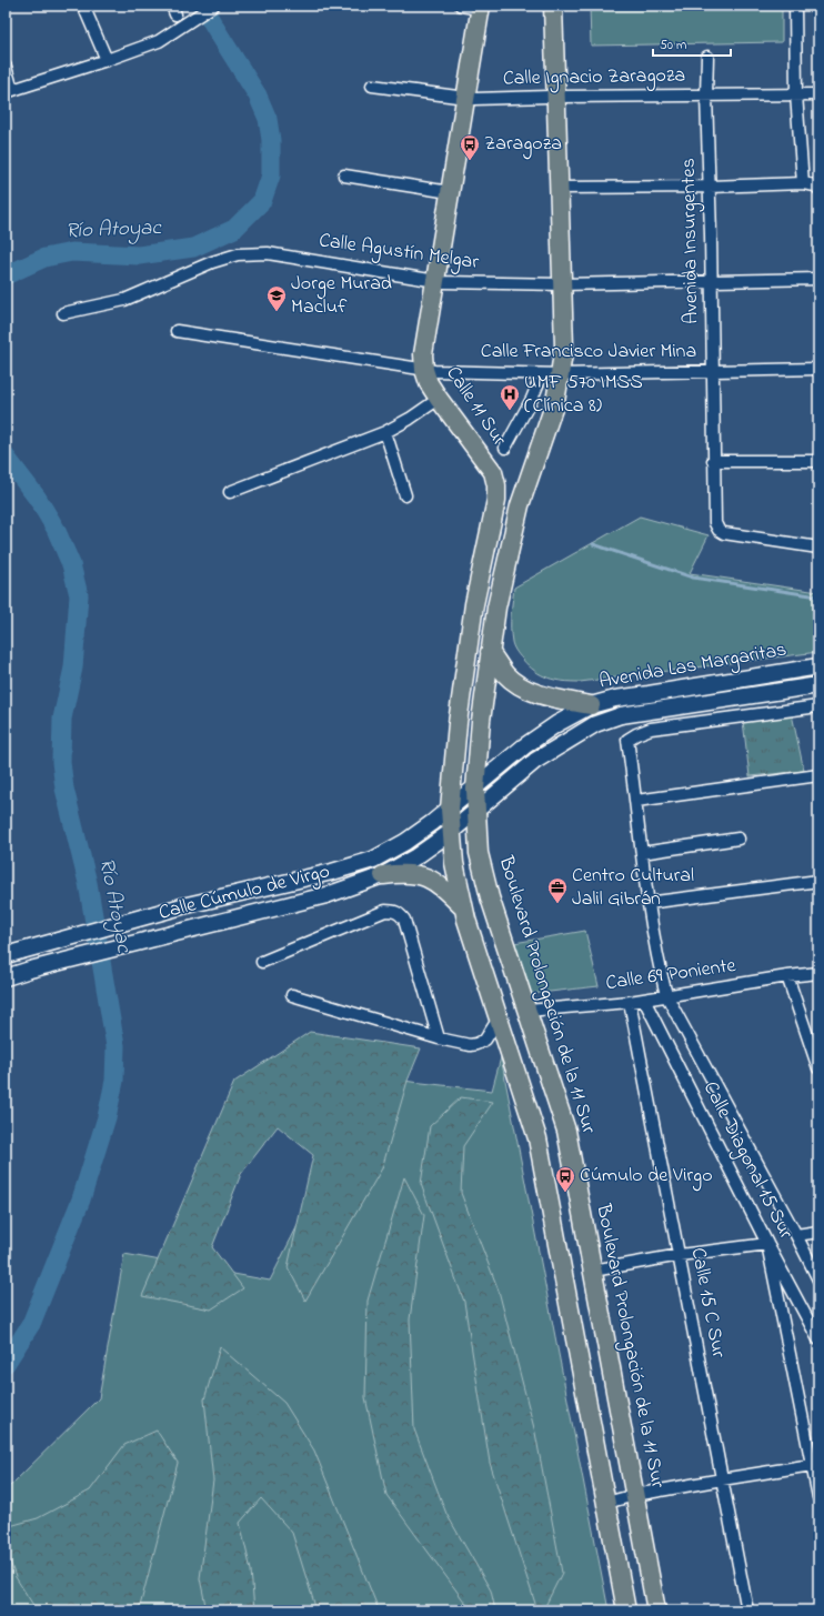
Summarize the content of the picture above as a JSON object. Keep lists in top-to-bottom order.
{
  "streets": {
    "main road": [
      "Calle 11 Sur",
      "Avenida Las Margaritas",
      "Calle Cúmulo de Virgo",
      "Boulevard Prolongación de la 11 Sur"
    ],
    "street": [
      "Calle Ignacio Zaragoza",
      "Avenida Insurgentes",
      "Calle Agustín Melgar",
      "Calle Francisco Javier Mina",
      "Calle 69 Poniente",
      "Calle Diagonal 15 Sur",
      "Calle 15 C Sur"
    ]
  },
  "crossings": [
    ["Calle Ignacio Zaragoza", "Avenida Insurgentes"],
    ["Calle Ignacio Zaragoza", "Calle 11 Sur"],
    ["Avenida Insurgentes", "Calle Agustín Melgar"],
    ["Avenida Insurgentes", "Calle Francisco Javier Mina"],
    ["Calle Agustín Melgar", "Calle 11 Sur"],
    ["Calle Francisco Javier Mina", "Calle 11 Sur"],
    ["Calle 11 Sur", "Avenida Las Margaritas"],
    ["Calle 11 Sur", "Calle Cúmulo de Virgo"],
    ["Avenida Las Margaritas", "Calle Cúmulo de Virgo"],
    ["Avenida Las Margaritas", "Boulevard Prolongación de la 11 Sur"],
    ["Calle Cúmulo de Virgo", "Boulevard Prolongación de la 11 Sur"],
    ["Calle 69 Poniente", "Boulevard Prolongación de la 11 Sur"],
    ["Calle 69 Poniente", "Calle Diagonal 15 Sur"],
    ["Calle 69 Poniente", "Calle 15 C Sur"]
  ],
  "water": ["Río Atoyac"],
  "places": {
    "bus stop": ["Zaragoza", "Cúmulo de Virgo"],
    "school or university": ["Jorge Murad Macluf"],
    "hospital": ["UMF 570 IMSS (Clínica 8)"],
    "office": ["Centro Cultural Jalil Gibrán"]
  },
  "scale_bar": "50 m"
}
